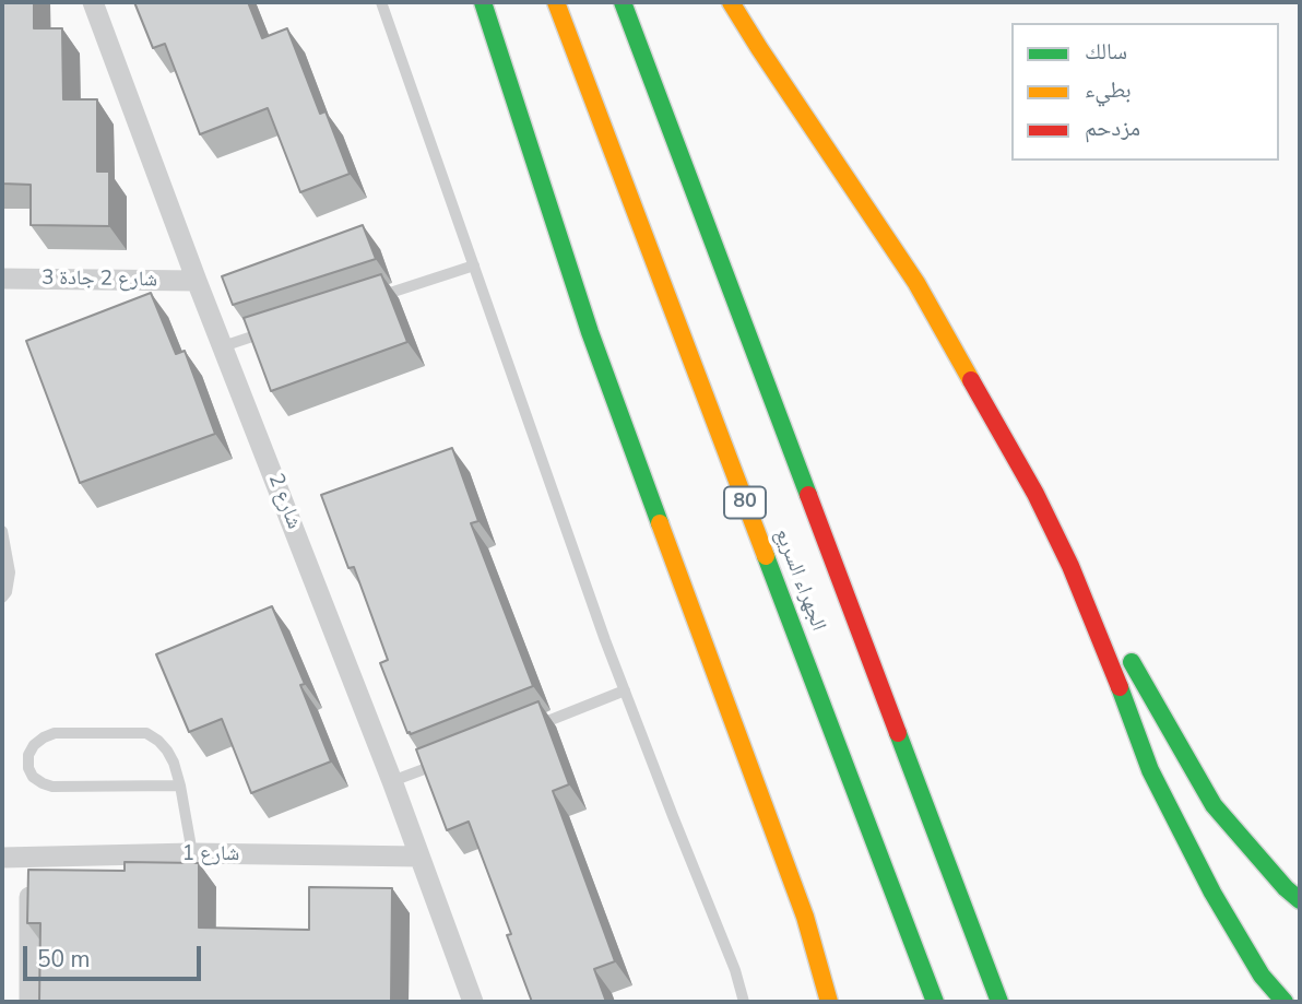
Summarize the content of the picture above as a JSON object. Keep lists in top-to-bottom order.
{
  "streets": {
    "highway": ["80", "الجهراء السريع"],
    "street": ["شارع 2 جادة 3", "شارع 2", "شارع 1"]
  },
  "crossings": [
    ["شارع 2 جادة 3", "شارع 2"],
    ["شارع 2", "شارع 1"]
  ],
  "legend": ["سالك", "بطيء", "مزدحم"],
  "scale_bar": "50 m"
}
